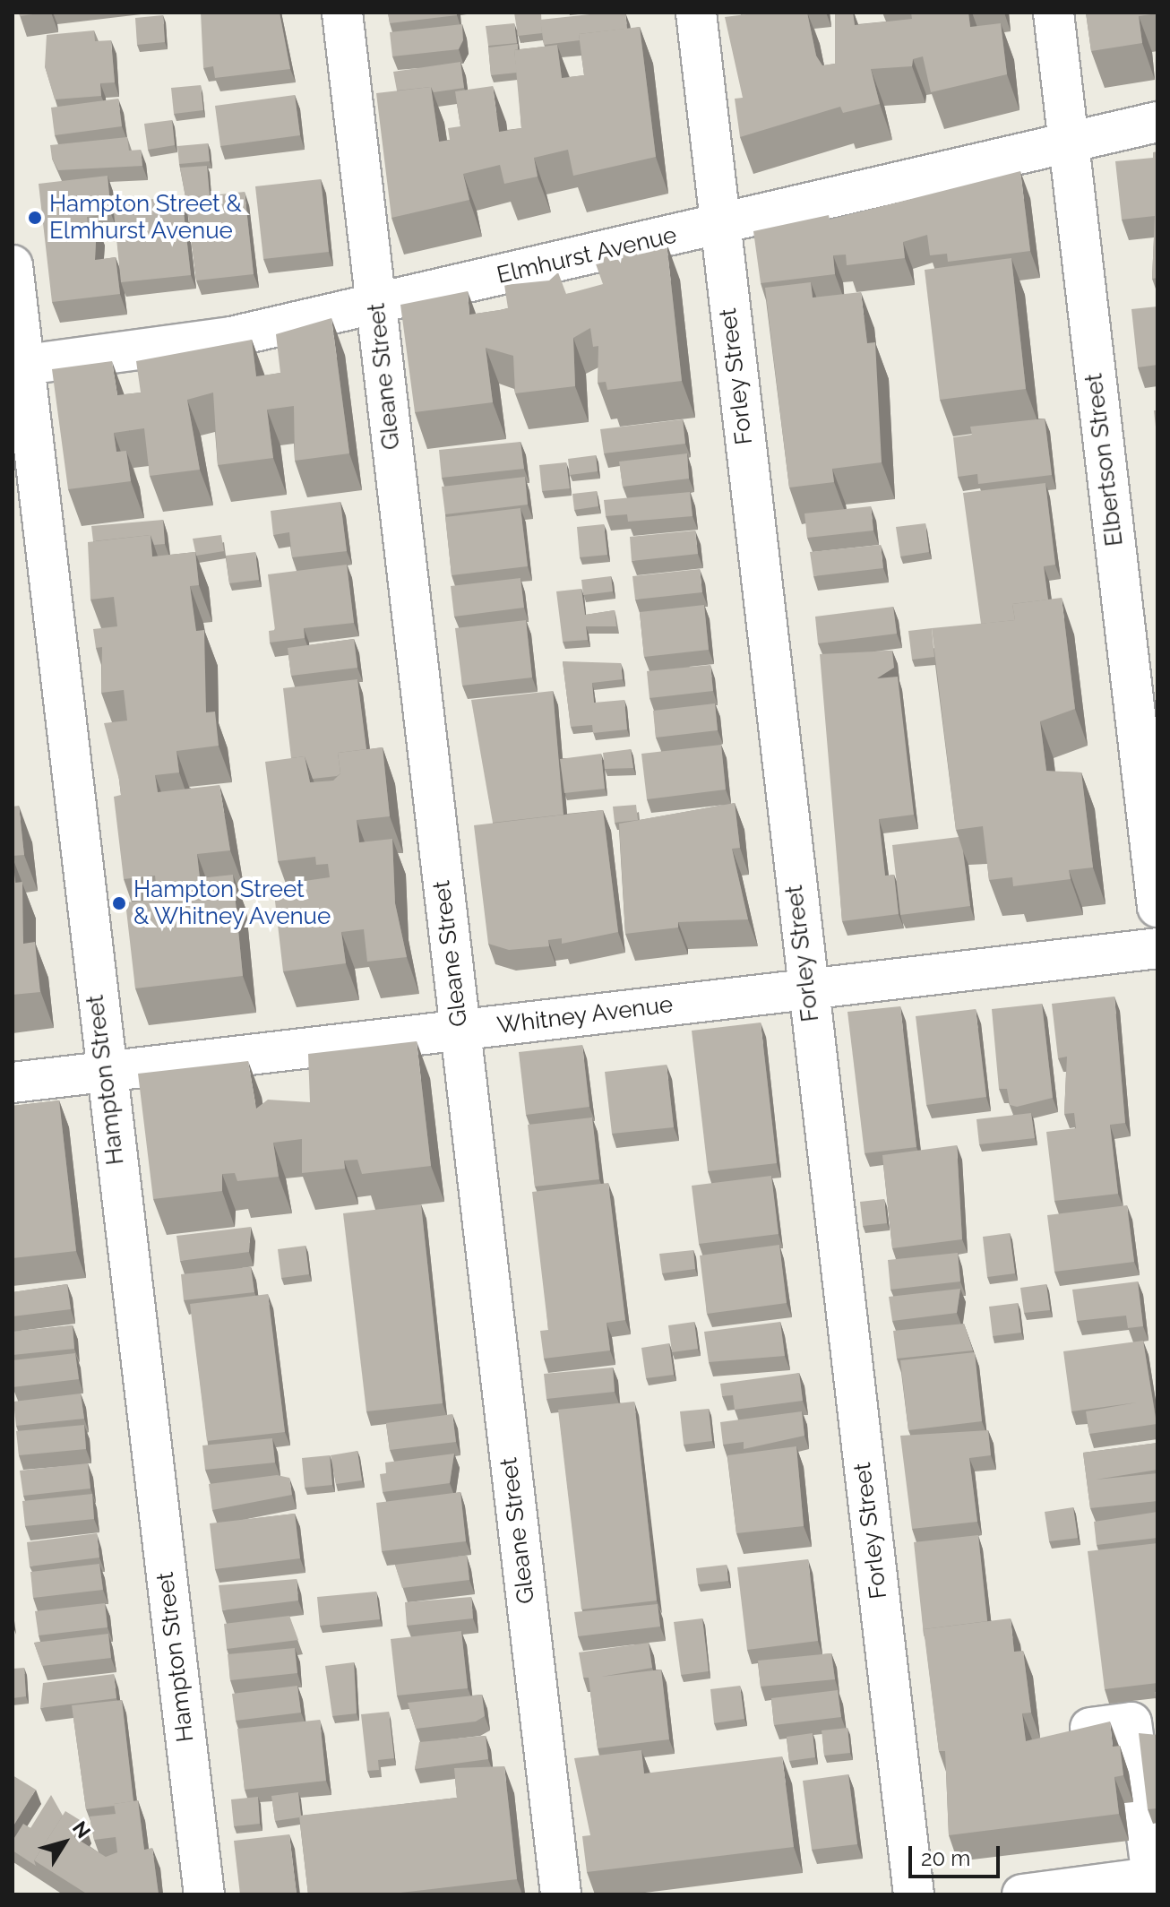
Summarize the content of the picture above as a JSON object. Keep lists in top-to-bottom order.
{
  "streets": {
    "street": [
      "Elmhurst Avenue",
      "Gleane Street",
      "Forley Street",
      "Elbertson Street",
      "Whitney Avenue",
      "Hampton Street"
    ]
  },
  "crossings": [
    ["Elmhurst Avenue", "Gleane Street"],
    ["Elmhurst Avenue", "Forley Street"],
    ["Elmhurst Avenue", "Elbertson Street"],
    ["Elmhurst Avenue", "Hampton Street"],
    ["Gleane Street", "Whitney Avenue"],
    ["Forley Street", "Whitney Avenue"],
    ["Whitney Avenue", "Hampton Street"]
  ],
  "places": ["Hampton Street & Elmhurst Avenue", "Hampton Street & Whitney Avenue"],
  "scale_bar": "20 m",
  "north": "top right"
}
